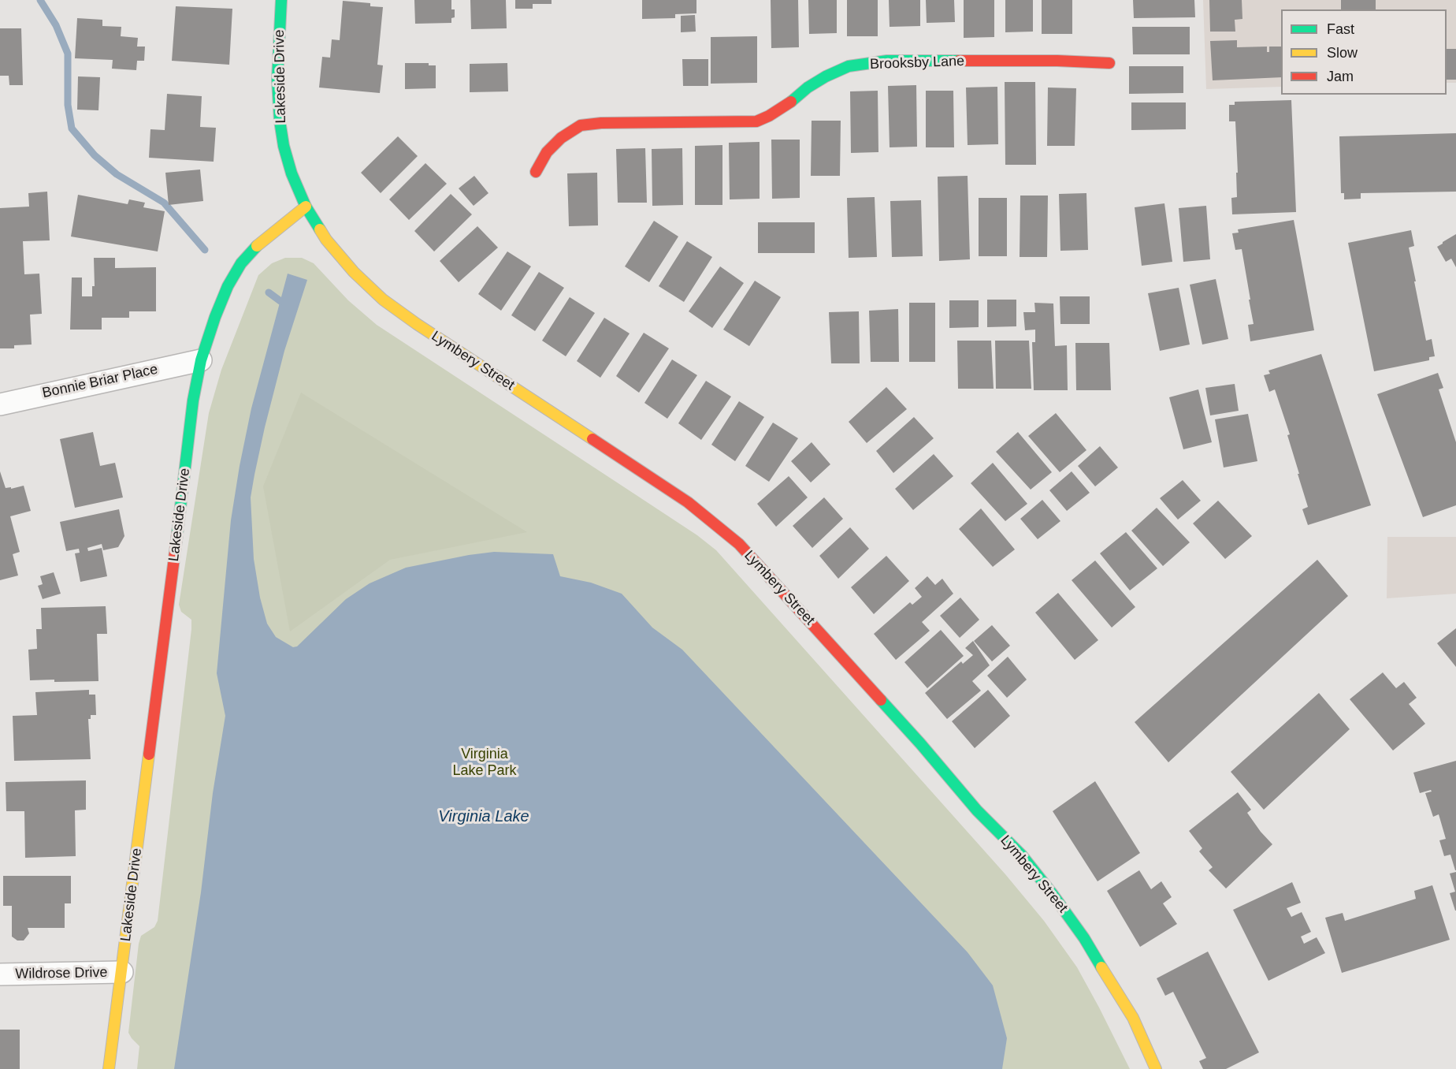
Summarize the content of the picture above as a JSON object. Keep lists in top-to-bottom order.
{
  "streets": {
    "street": [
      "Brooksby Lane",
      "Lakeside Drive",
      "Lymbery Street",
      "Bonnie Briar Place",
      "Wildrose Drive"
    ]
  },
  "crossings": [
    ["Lakeside Drive", "Lymbery Street"],
    ["Lakeside Drive", "Bonnie Briar Place"],
    ["Lakeside Drive", "Wildrose Drive"]
  ],
  "water": ["Virginia Lake"],
  "parks": ["Virginia Lake Park"],
  "legend": ["Fast", "Slow", "Jam"]
}
